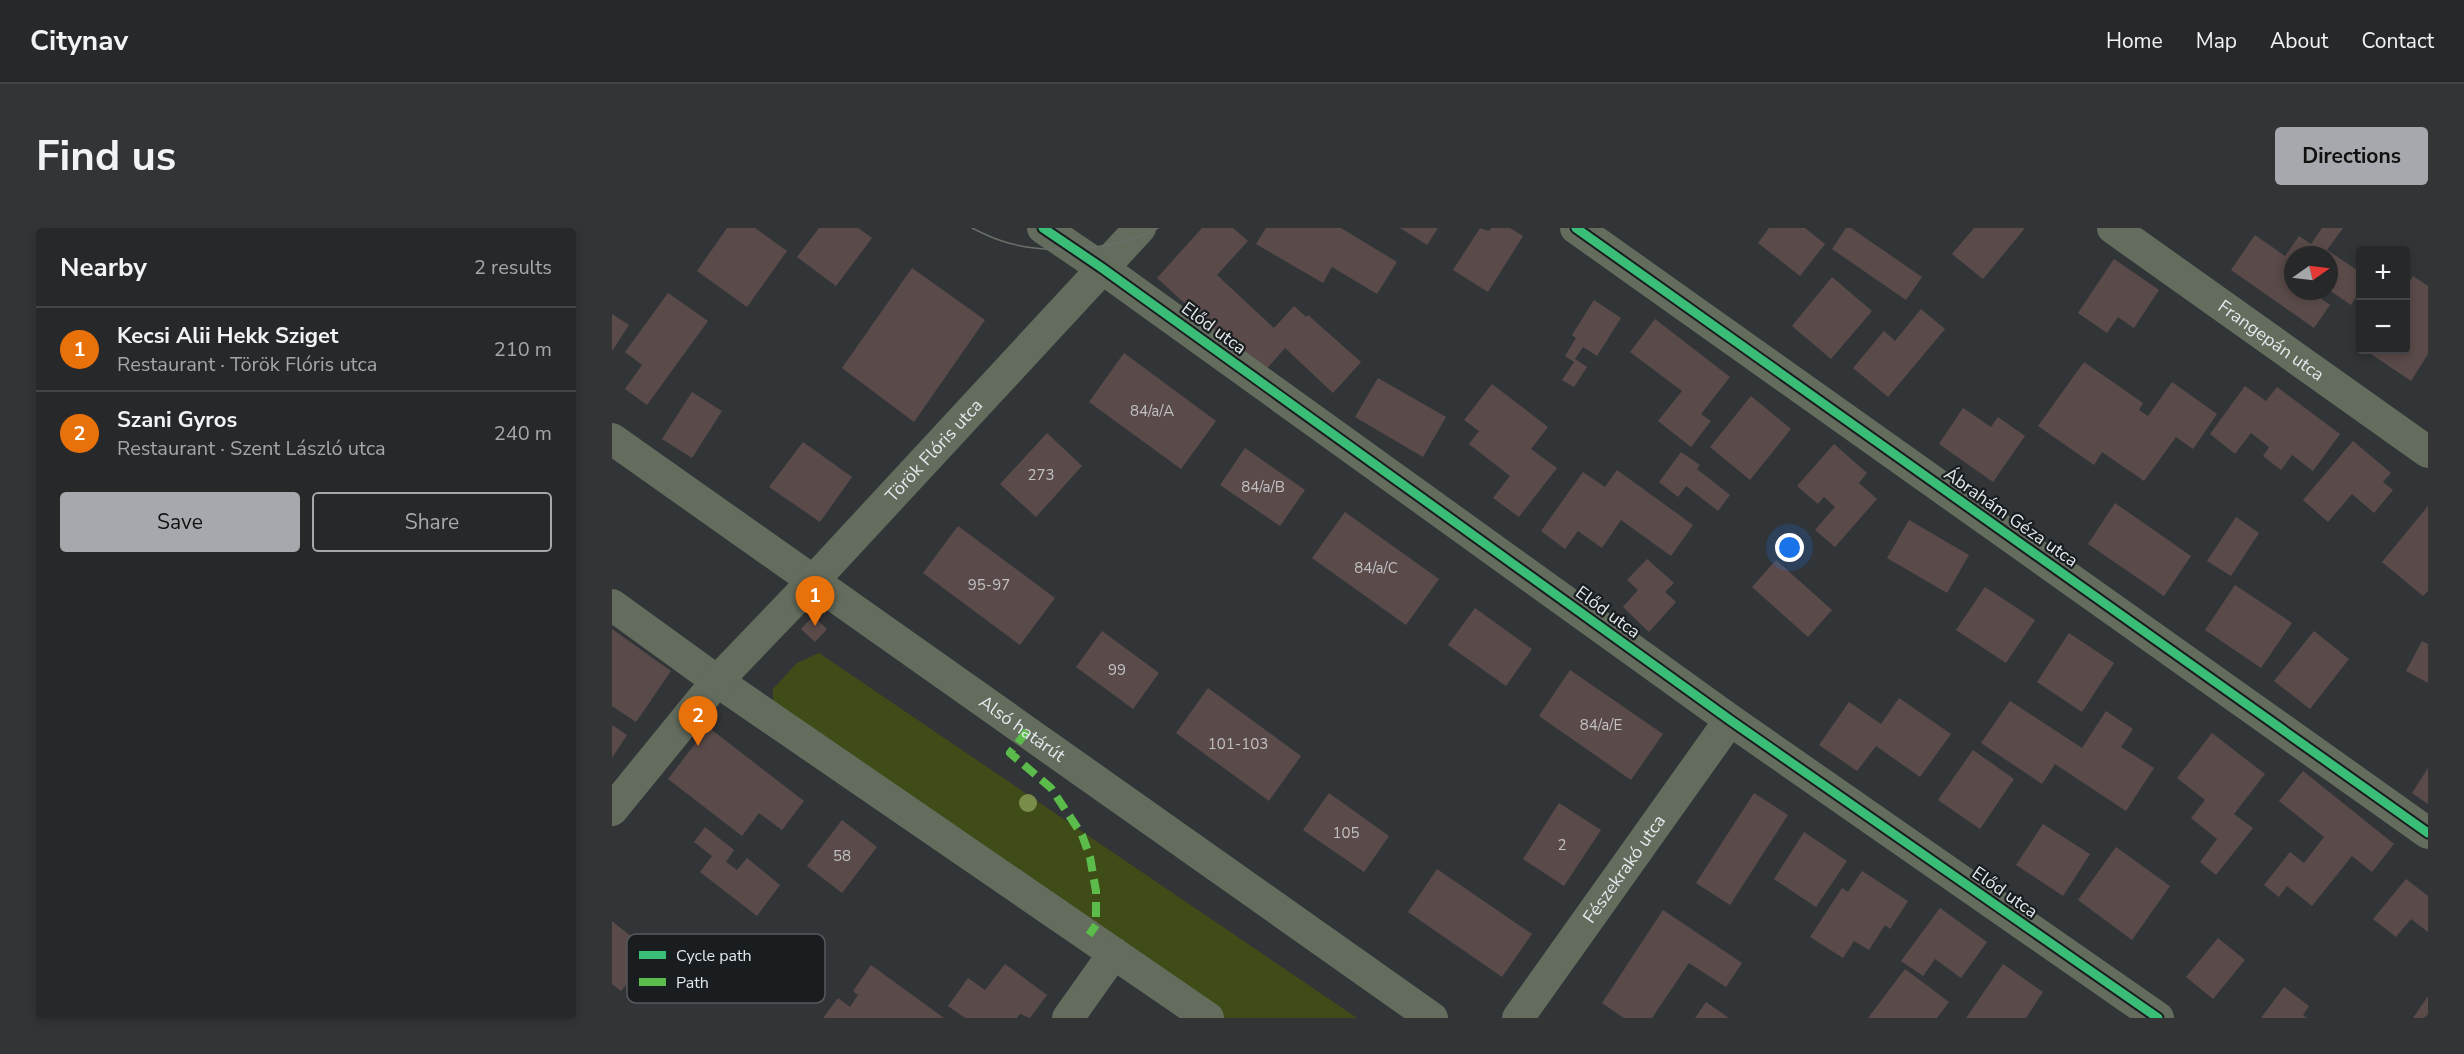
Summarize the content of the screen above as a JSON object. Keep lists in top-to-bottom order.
{
  "streets": {
    "street": [
      "Előd utca",
      "Frangepán utca",
      "Török Flóris utca",
      "Ábrahám Géza utca",
      "Alsó határút",
      "Fészekrakó utca"
    ]
  },
  "crossings": [
    ["Előd utca", "Török Flóris utca"],
    ["Előd utca", "Fészekrakó utca"],
    ["Török Flóris utca", "Alsó határút"]
  ],
  "house_numbers": [
    "84/a/A",
    "273",
    "84/a/B",
    "84/a/C",
    "95-97",
    "99",
    "84/a/E",
    "101-103",
    "105",
    "2",
    "58"
  ],
  "legend": ["Cycle path", "Path"],
  "north": "right",
  "page": {
    "header": "Citynav",
    "nav": [
      "Home",
      "Map",
      "About",
      "Contact"
    ],
    "buttons": [
      "Directions",
      ["Save", "Share"]
    ],
    "title": "Find us",
    "heading": ["Nearby", "2 results"],
    "map_buttons": ["+", "−"],
    "list": [
      {
        "mark": "1",
        "name": "Kecsi Alii Hekk Sziget",
        "note": "Restaurant · Török Flóris utca",
        "value": "210 m"
      },
      {
        "mark": "2",
        "name": "Szani Gyros",
        "note": "Restaurant · Szent László utca",
        "value": "240 m"
      }
    ],
    "pins": ["1", "2"]
  }
}
